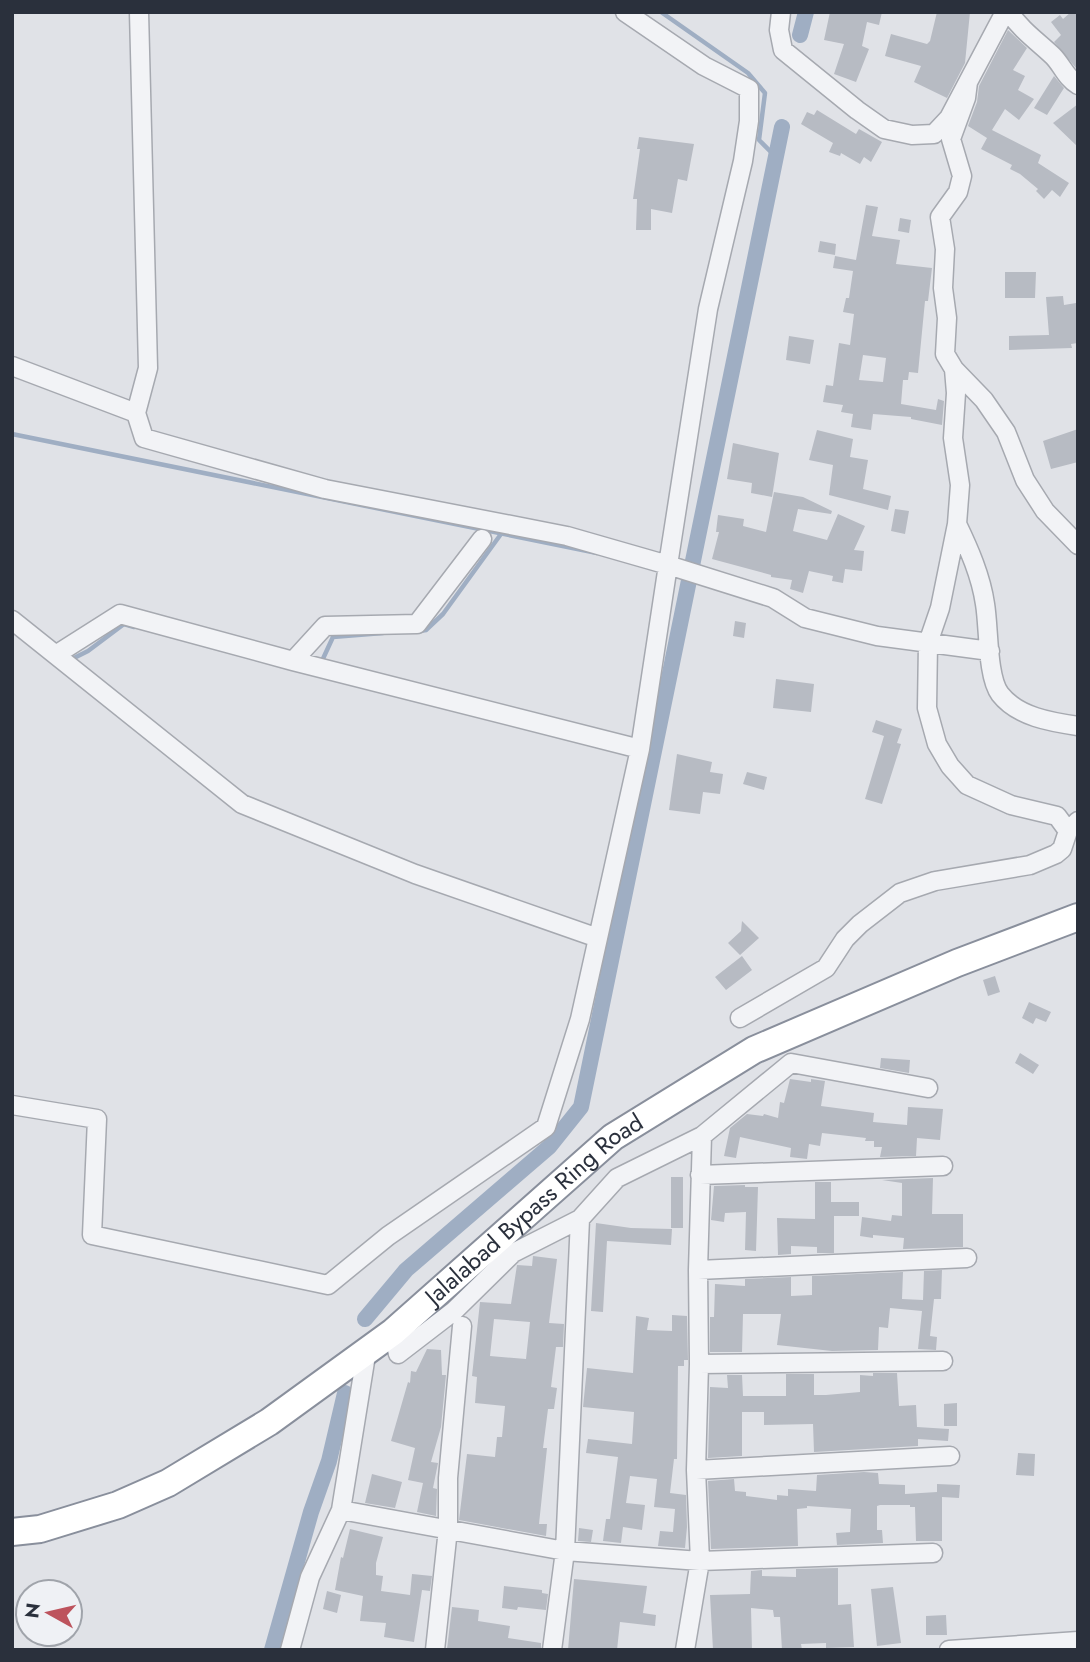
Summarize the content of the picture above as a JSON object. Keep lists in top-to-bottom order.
{
  "streets": {
    "highway": ["Jalalabad Bypass Ring Road"]
  },
  "north": "left"
}
